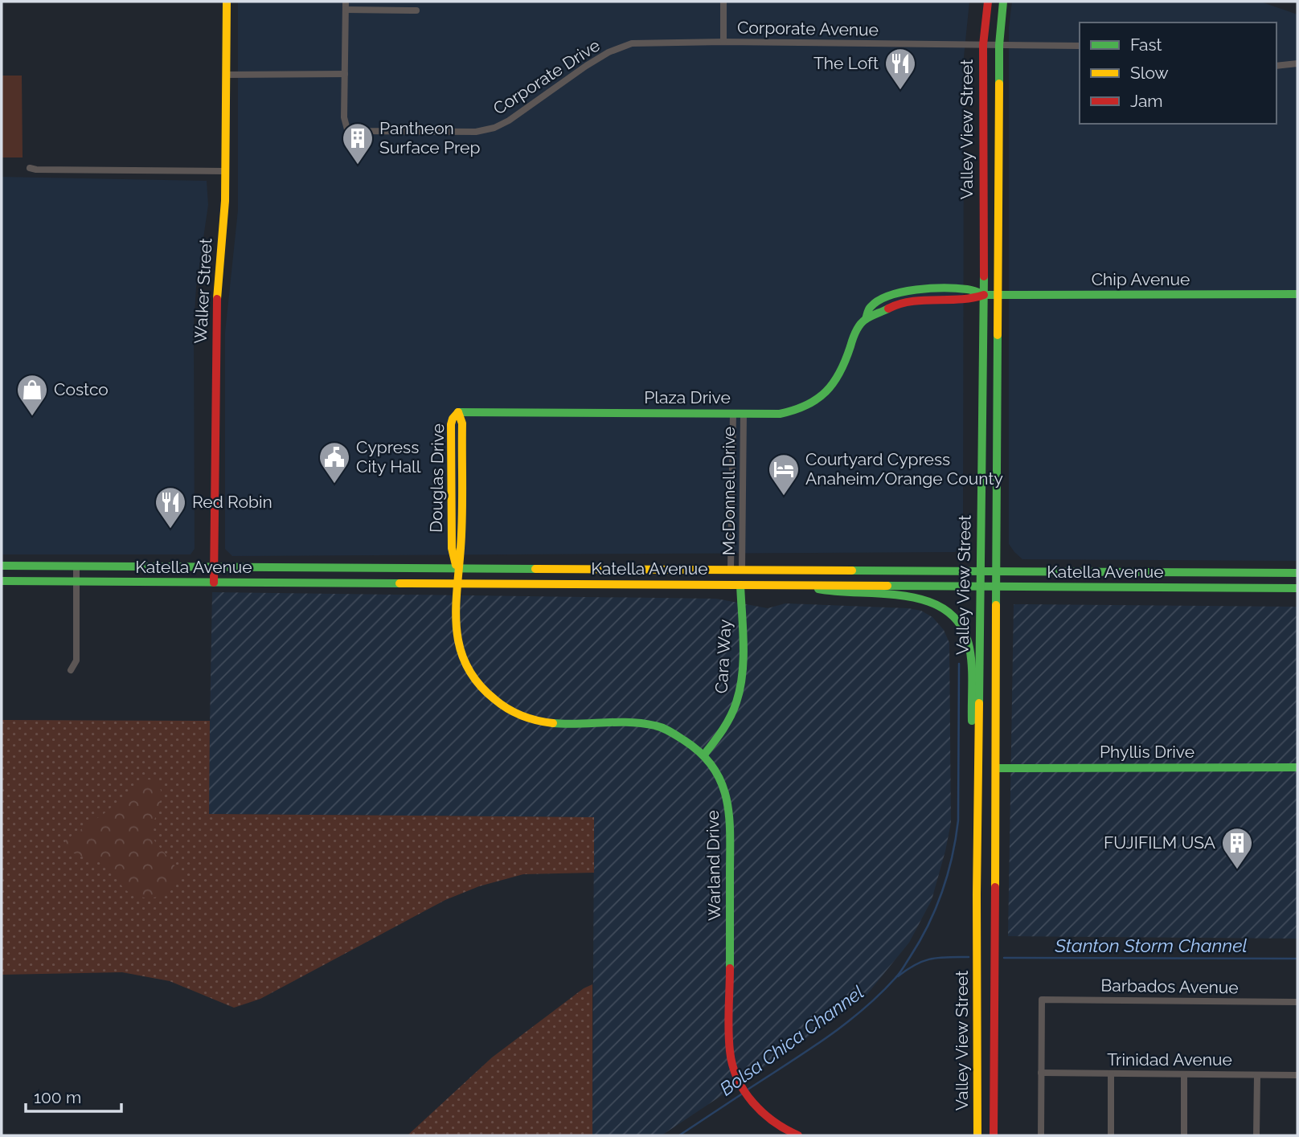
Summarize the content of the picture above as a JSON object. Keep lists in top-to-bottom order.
{
  "streets": {
    "main road": [
      "Valley View Street",
      "Chip Avenue",
      "Walker Street",
      "Plaza Drive",
      "Douglas Drive",
      "Katella Avenue",
      "Cara Way",
      "Phyllis Drive",
      "Warland Drive"
    ],
    "street": [
      "Corporate Avenue",
      "Corporate Drive",
      "McDonnell Drive",
      "Barbados Avenue",
      "Trinidad Avenue"
    ]
  },
  "crossings": [
    ["Corporate Avenue", "Corporate Drive"],
    ["Corporate Avenue", "Valley View Street"],
    ["Valley View Street", "Chip Avenue"],
    ["Valley View Street", "Plaza Drive"],
    ["Valley View Street", "Katella Avenue"],
    ["Valley View Street", "Phyllis Drive"],
    ["Chip Avenue", "Plaza Drive"],
    ["Walker Street", "Katella Avenue"],
    ["Plaza Drive", "Douglas Drive"],
    ["Plaza Drive", "McDonnell Drive"],
    ["Douglas Drive", "Katella Avenue"],
    ["Douglas Drive", "Warland Drive"],
    ["McDonnell Drive", "Katella Avenue"],
    ["Katella Avenue", "Cara Way"],
    ["Katella Avenue", "Warland Drive"],
    ["Cara Way", "Warland Drive"],
    ["Barbados Avenue", "Trinidad Avenue"]
  ],
  "water": ["Stanton Storm Channel", "Bolsa Chica Channel"],
  "places": {
    "restaurant": ["The Loft", "Red Robin"],
    "building": ["Pantheon Surface Prep", "FUJIFILM USA"],
    "shop": ["Costco"],
    "public building": ["Cypress City Hall"],
    "hotel": ["Courtyard Cypress Anaheim/Orange County"]
  },
  "legend": ["Fast", "Slow", "Jam"],
  "scale_bar": "100 m"
}
